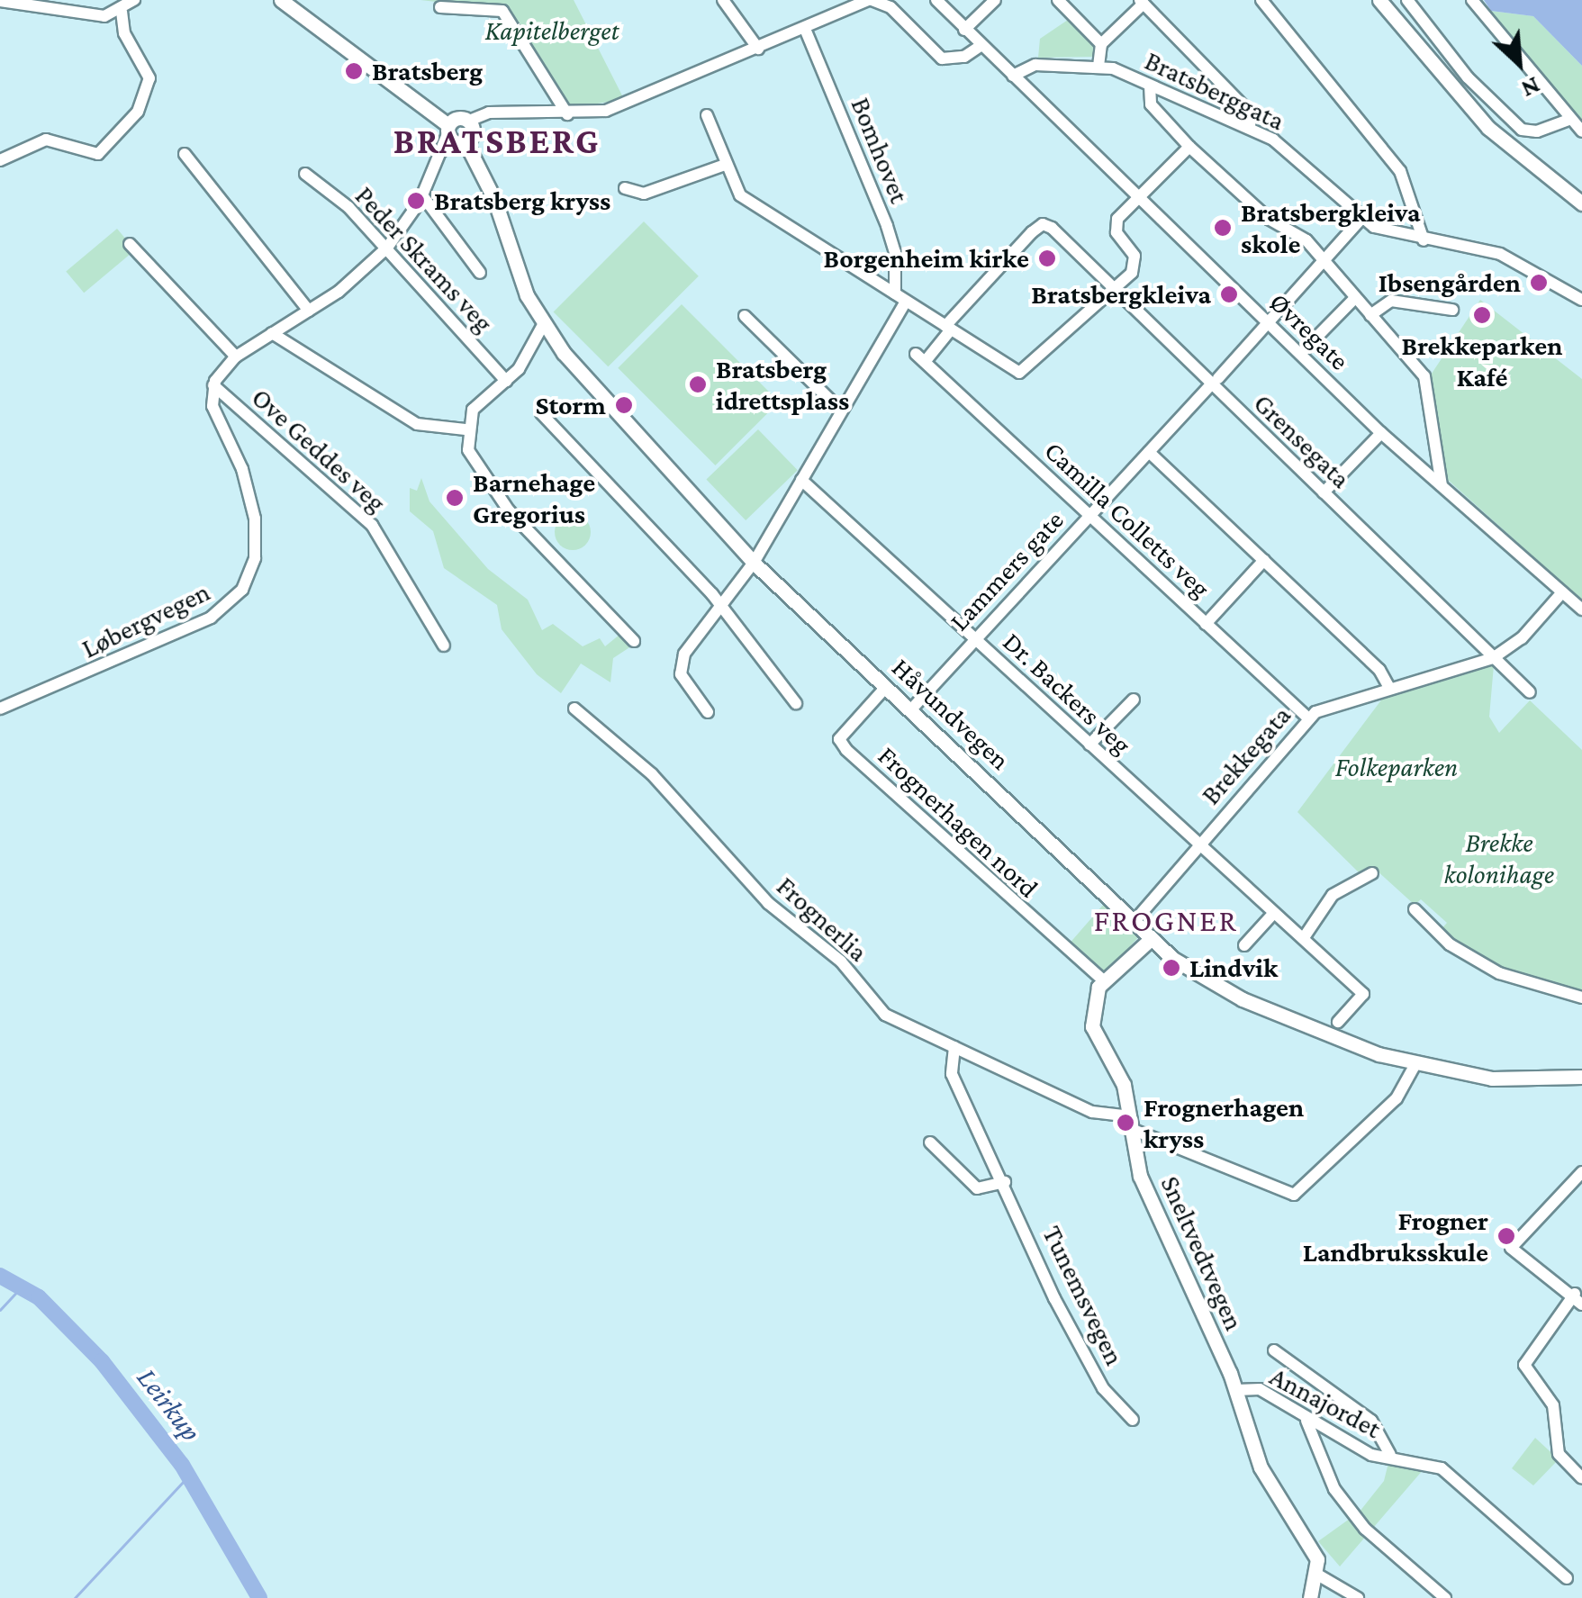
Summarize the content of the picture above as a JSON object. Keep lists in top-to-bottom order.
{
  "streets": {
    "main road": ["Håvundvegen", "Sneltvedtvegen"],
    "street": [
      "Bratsberggata",
      "Bomhovet",
      "Peder Skrams veg",
      "Øvregate",
      "Grensegata",
      "Ove Geddes veg",
      "Camilla Colletts veg",
      "Lammers gate",
      "Løbergvegen",
      "Dr. Backers veg",
      "Brekkegata",
      "Frognerhagen nord",
      "Frognerlia",
      "Tunemsvegen",
      "Annajordet"
    ]
  },
  "crossings": [
    ["Bratsberggata", "Øvregate"],
    ["Bratsberggata", "Lammers gate"],
    ["Øvregate", "Lammers gate"],
    ["Øvregate", "Brekkegata"],
    ["Grensegata", "Camilla Colletts veg"],
    ["Grensegata", "Lammers gate"],
    ["Grensegata", "Brekkegata"],
    ["Ove Geddes veg", "Løbergvegen"],
    ["Camilla Colletts veg", "Lammers gate"],
    ["Camilla Colletts veg", "Brekkegata"],
    ["Lammers gate", "Dr. Backers veg"],
    ["Lammers gate", "Håvundvegen"],
    ["Dr. Backers veg", "Brekkegata"],
    ["Håvundvegen", "Brekkegata"],
    ["Håvundvegen", "Frognerhagen nord"],
    ["Håvundvegen", "Frognerlia"],
    ["Frognerhagen nord", "Sneltvedtvegen"],
    ["Frognerlia", "Sneltvedtvegen"],
    ["Frognerlia", "Tunemsvegen"],
    ["Sneltvedtvegen", "Annajordet"]
  ],
  "districts": ["BRATSBERG", "FROGNER"],
  "water": ["Leirkup"],
  "parks": ["Kapitelberget", "Folkeparken", "Brekke kolonihage"],
  "places": [
    "Bratsberg",
    "Bratsberg kryss",
    "Bratsbergkleiva skole",
    "Borgenheim kirke",
    "Ibsengården",
    "Bratsbergkleiva",
    "Brekkeparken Kafé",
    "Bratsberg idrettsplass",
    "Storm",
    "Barnehage Gregorius",
    "Lindvik",
    "Frognerhagen kryss",
    "Frogner Landbruksskule"
  ],
  "north": "bottom right"
}
